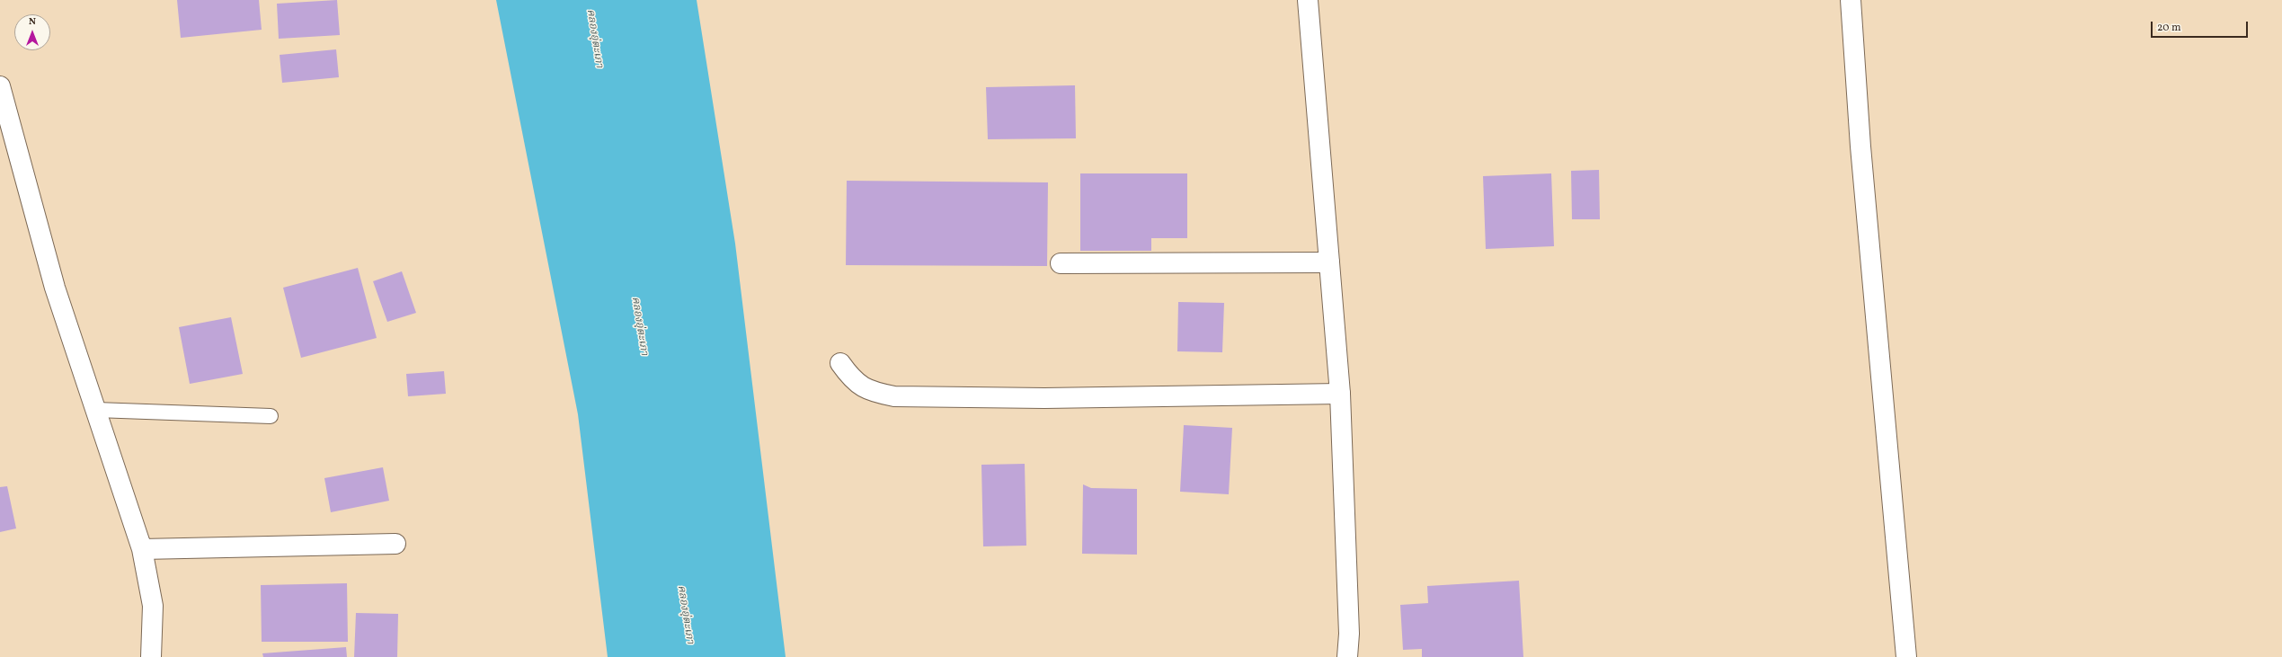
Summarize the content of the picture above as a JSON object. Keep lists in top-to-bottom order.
{
  "water": ["คลองอุ่ตะเภา"],
  "scale_bar": "20 m",
  "north": "top"
}
